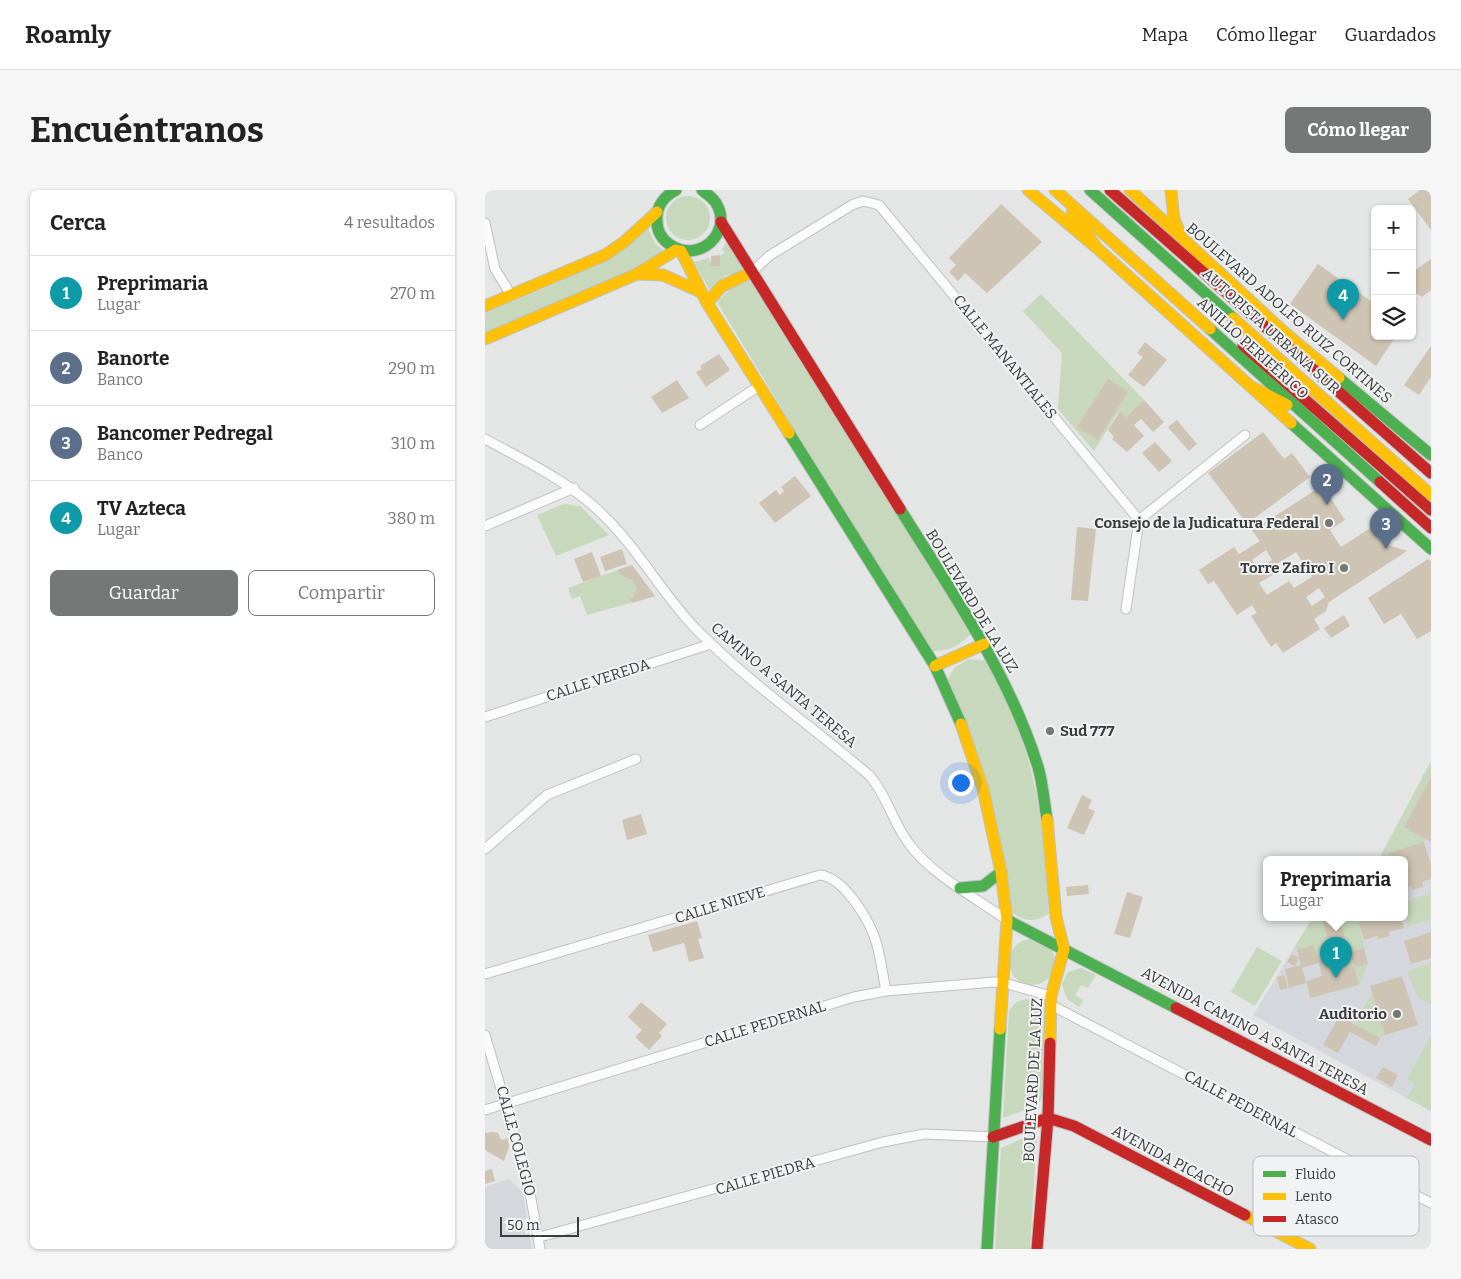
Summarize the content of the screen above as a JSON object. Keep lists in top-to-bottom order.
{
  "streets": {
    "main road": [
      "BOULEVARD ADOLFO RUIZ CORTINES",
      "AUTOPISTA URBANA SUR",
      "ANILLO PERIFÉRICO",
      "BOULEVARD DE LA LUZ",
      "CAMINO A SANTA TERESA",
      "AVENIDA CAMINO A SANTA TERESA",
      "AVENIDA PICACHO"
    ],
    "street": [
      "CALLE MANANTIALES",
      "CALLE VEREDA",
      "CALLE NIEVE",
      "CALLE PEDERNAL",
      "CALLE COLEGIO",
      "CALLE PIEDRA"
    ]
  },
  "crossings": [
    ["CALLE MANANTIALES", "BOULEVARD DE LA LUZ"],
    ["BOULEVARD DE LA LUZ", "CAMINO A SANTA TERESA"],
    ["BOULEVARD DE LA LUZ", "CALLE PEDERNAL"],
    ["BOULEVARD DE LA LUZ", "AVENIDA CAMINO A SANTA TERESA"],
    ["BOULEVARD DE LA LUZ", "AVENIDA PICACHO"],
    ["CALLE VEREDA", "CAMINO A SANTA TERESA"],
    ["CAMINO A SANTA TERESA", "AVENIDA CAMINO A SANTA TERESA"],
    ["CALLE NIEVE", "CALLE PEDERNAL"],
    ["CALLE PEDERNAL", "CALLE COLEGIO"],
    ["CALLE COLEGIO", "CALLE PIEDRA"]
  ],
  "places": [
    "Consejo de la Judicatura Federal",
    "Torre Zafiro I",
    "Sud 777",
    "Auditorio"
  ],
  "legend": ["Fluido", "Lento", "Atasco"],
  "scale_bar": "50 m",
  "page": {
    "header": "Roamly",
    "nav": ["Mapa", "Cómo llegar", "Guardados"],
    "buttons": [
      "Cómo llegar",
      ["Guardar", "Compartir"]
    ],
    "title": "Encuéntranos",
    "heading": ["Cerca", "4 resultados"],
    "map_buttons": ["+", "−"],
    "list": [
      {
        "mark": "1",
        "name": "Preprimaria",
        "note": "Lugar",
        "value": "270 m"
      },
      {
        "mark": "2",
        "name": "Banorte",
        "note": "Banco",
        "value": "290 m"
      },
      {
        "mark": "3",
        "name": "Bancomer Pedregal",
        "note": "Banco",
        "value": "310 m"
      },
      {
        "mark": "4",
        "name": "TV Azteca",
        "note": "Lugar",
        "value": "380 m"
      }
    ],
    "pins": [
      "4",
      "2",
      "3",
      "1"
    ],
    "popup": ["Preprimaria", "Lugar"],
    "scale": "50 m"
  }
}
